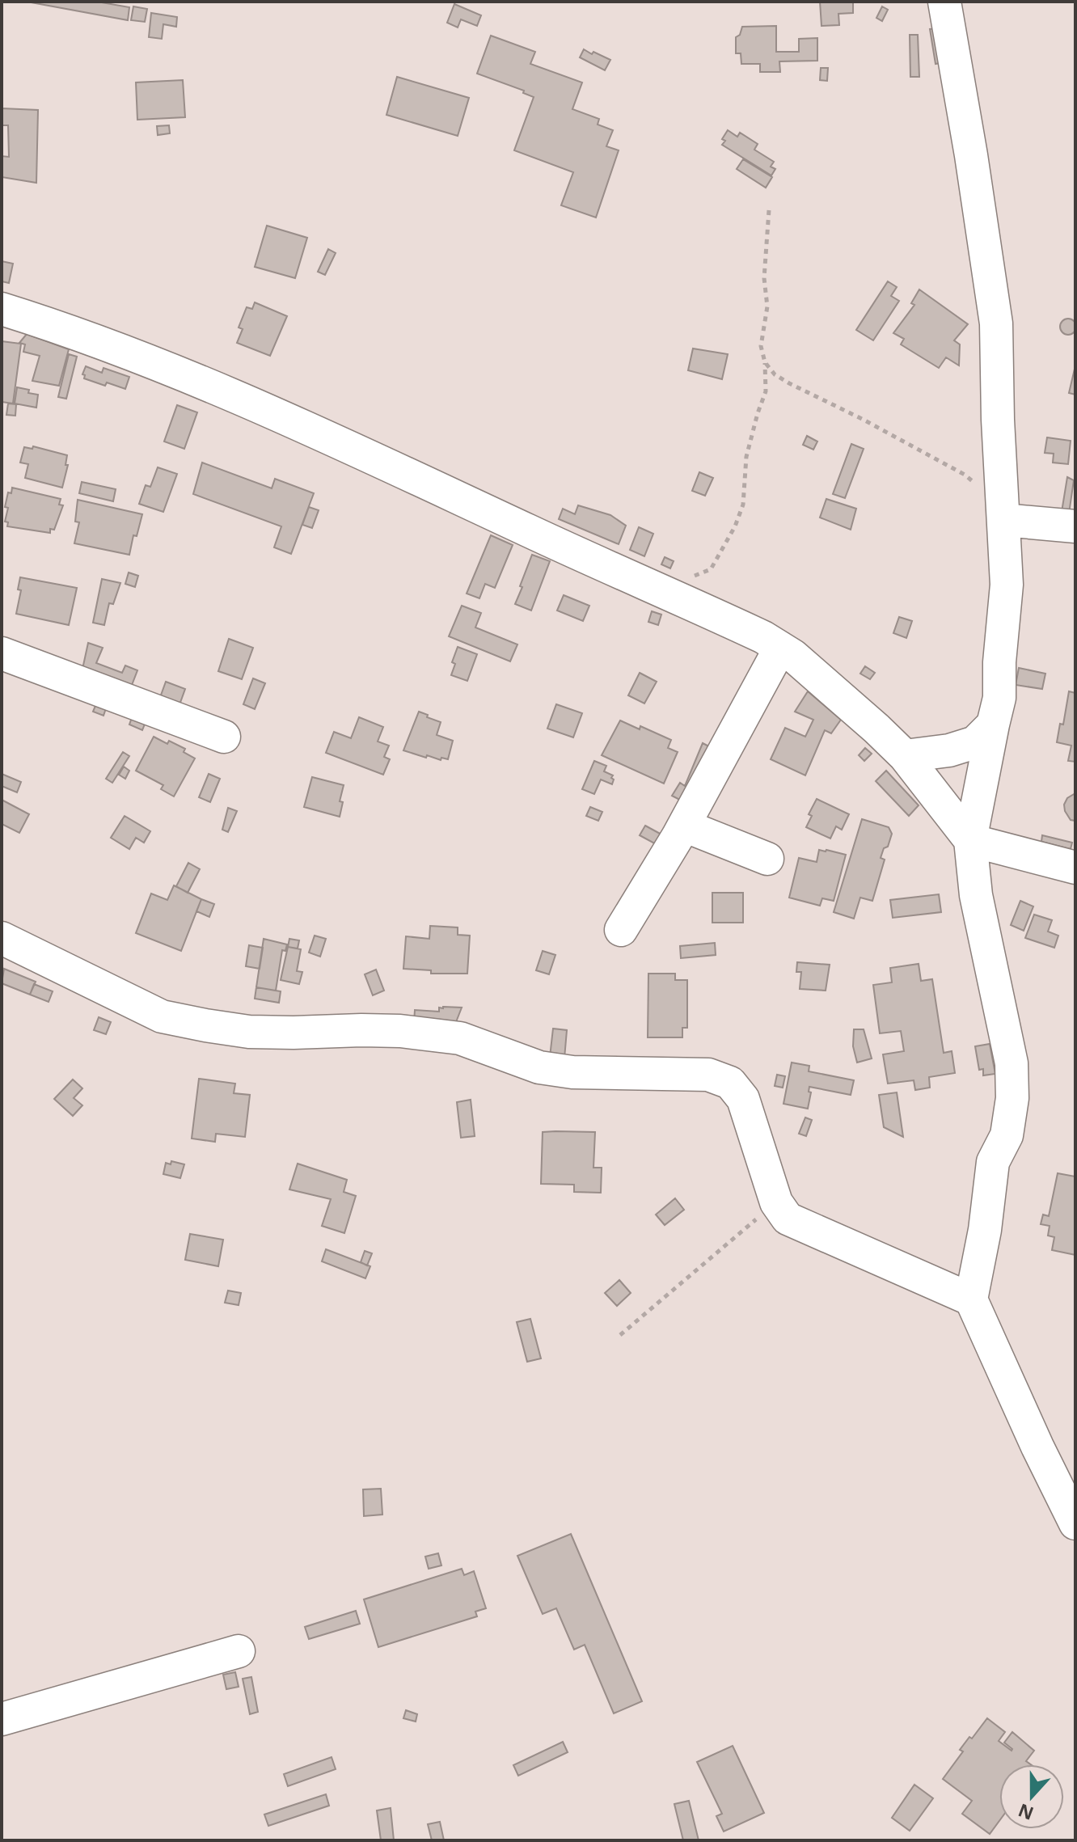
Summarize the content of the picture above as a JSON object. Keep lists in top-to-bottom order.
{
  "north": "bottom"
}
